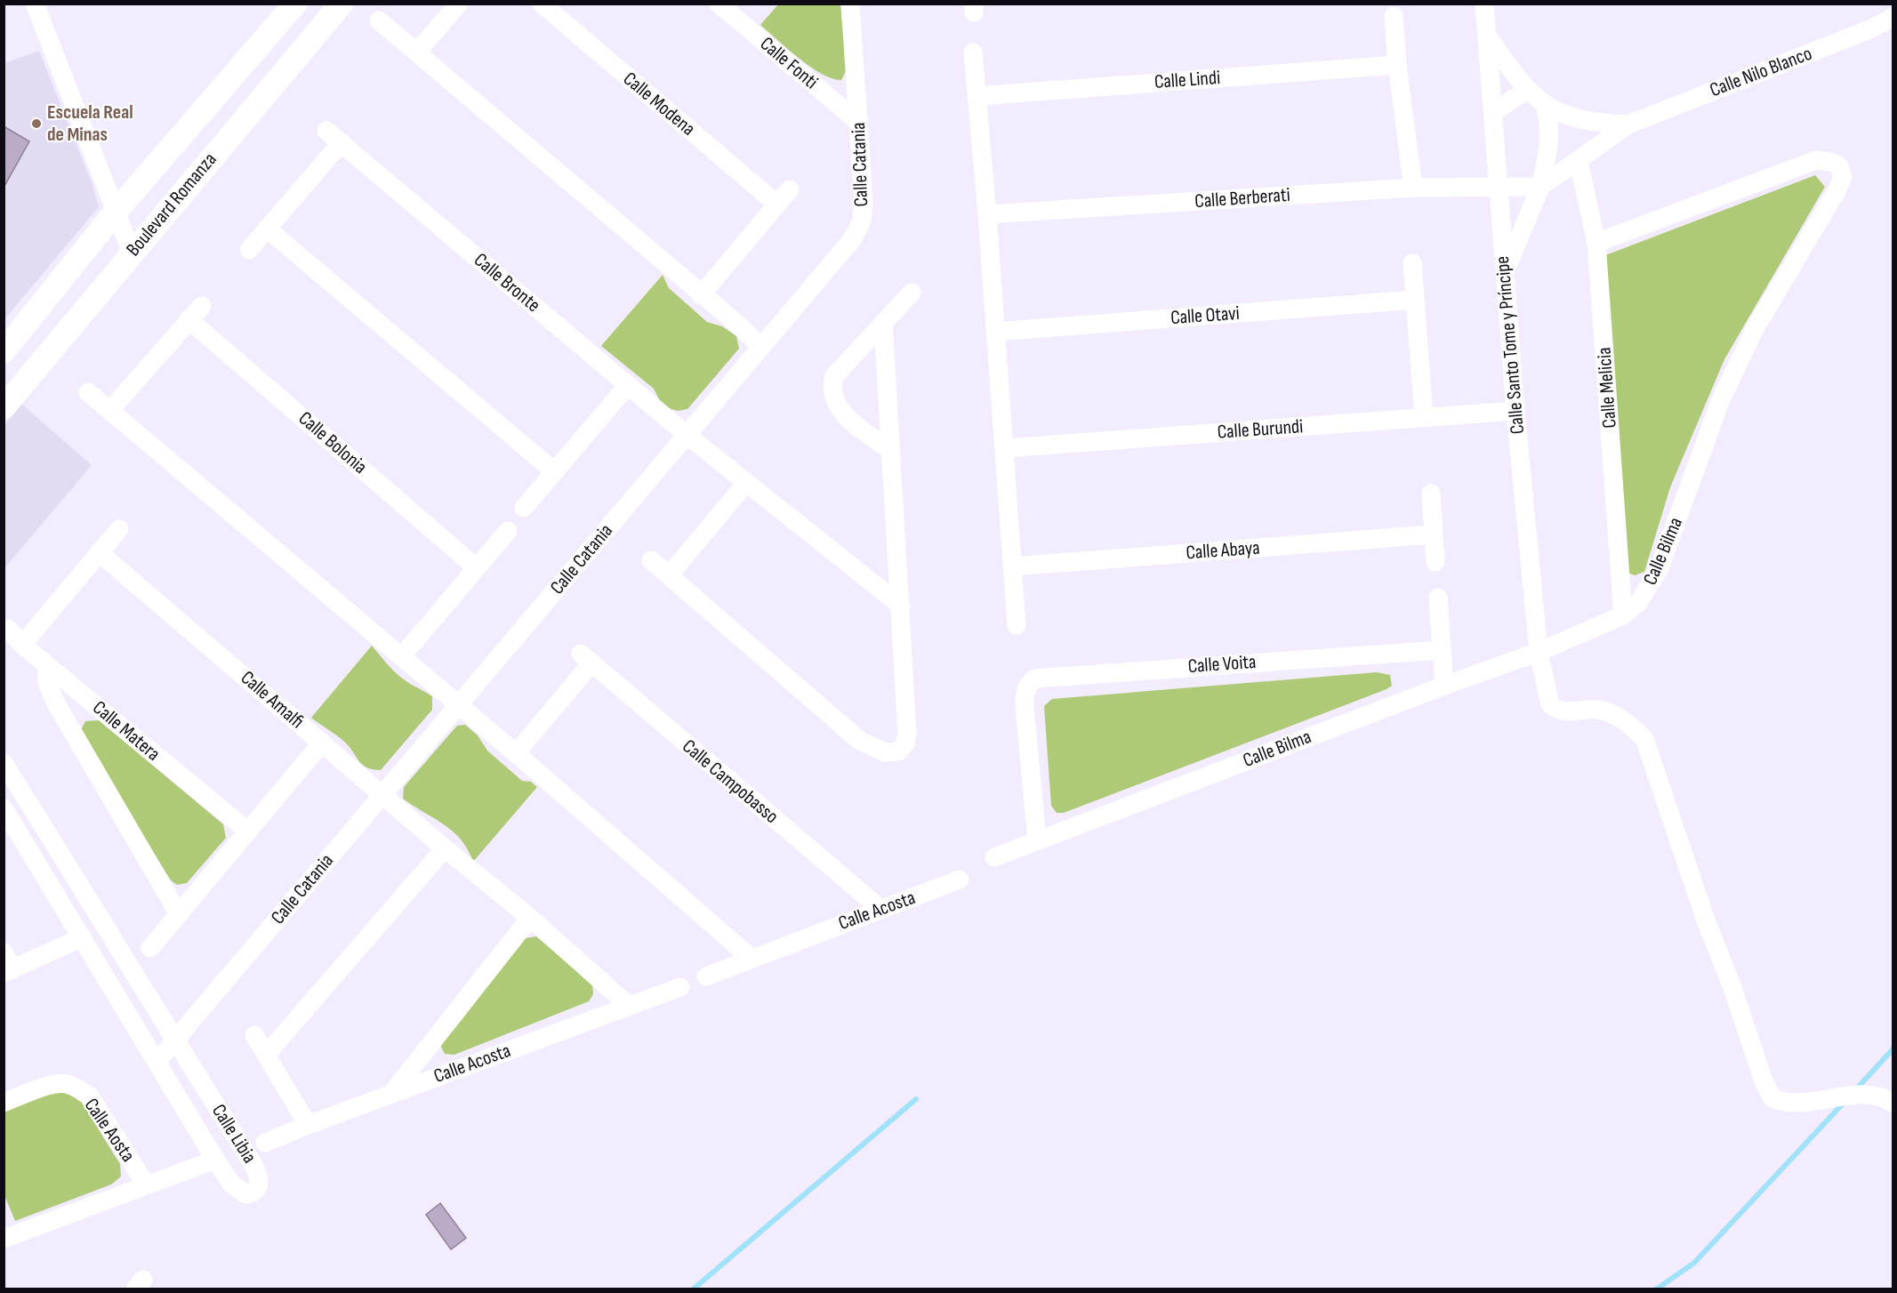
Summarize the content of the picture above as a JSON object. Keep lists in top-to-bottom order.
{
  "streets": {
    "main road": ["Boulevard Romanza"],
    "street": [
      "Calle Fonti",
      "Calle Nilo Blanco",
      "Calle Lindi",
      "Calle Modena",
      "Calle Catania",
      "Calle Berberati",
      "Calle Bronte",
      "Calle Otavi",
      "Calle Santo Tome y Príncipe",
      "Calle Melicia",
      "Calle Burundi",
      "Calle Bolonia",
      "Calle Abaya",
      "Calle Bilma",
      "Calle Voita",
      "Calle Amalfi",
      "Calle Matera",
      "Calle Campobasso",
      "Calle Acosta",
      "Calle Aosta",
      "Calle Libia"
    ]
  },
  "crossings": [
    ["Calle Fonti", "Calle Catania"],
    ["Calle Nilo Blanco", "Calle Berberati"],
    ["Calle Nilo Blanco", "Calle Santo Tome y Príncipe"],
    ["Calle Nilo Blanco", "Calle Melicia"],
    ["Calle Catania", "Calle Bronte"],
    ["Calle Catania", "Calle Amalfi"],
    ["Calle Catania", "Calle Libia"],
    ["Calle Berberati", "Calle Santo Tome y Príncipe"],
    ["Calle Santo Tome y Príncipe", "Calle Burundi"],
    ["Calle Santo Tome y Príncipe", "Calle Bilma"],
    ["Calle Melicia", "Calle Bilma"],
    ["Calle Bilma", "Calle Voita"],
    ["Calle Amalfi", "Calle Acosta"],
    ["Calle Campobasso", "Calle Acosta"],
    ["Calle Aosta", "Calle Libia"]
  ],
  "places": ["Escuela Real de Minas"]
}
